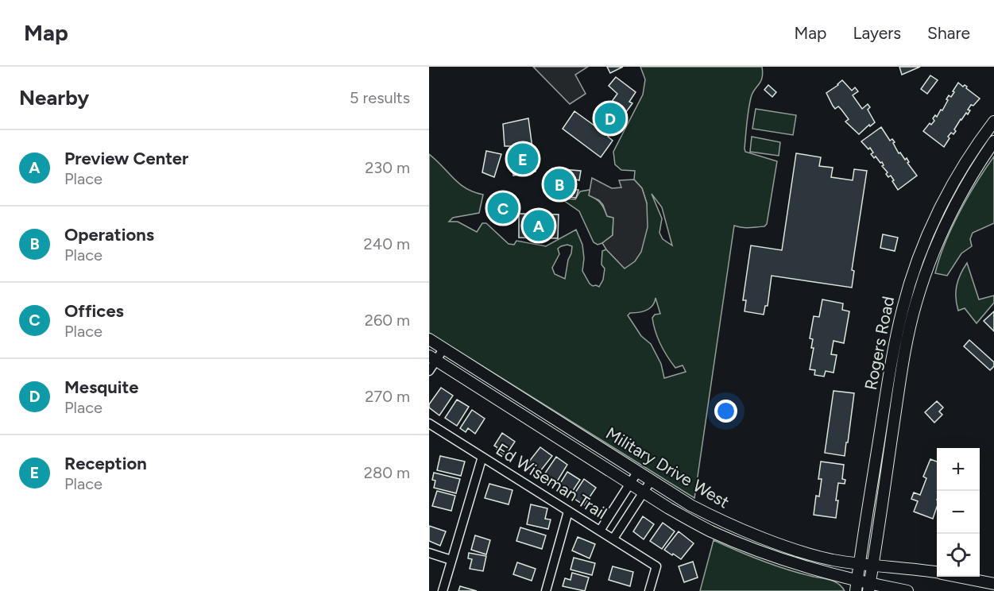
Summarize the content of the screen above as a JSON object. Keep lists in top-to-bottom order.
{
  "streets": {
    "main road": ["Rogers Road", "Military Drive West"],
    "street": ["Ed Wiseman Trail"]
  },
  "crossings": [
    ["Rogers Road", "Military Drive West"]
  ],
  "page": {
    "header": "Map",
    "nav": ["Map", "Layers", "Share"],
    "heading": ["Nearby", "5 results"],
    "pins": [
      "D",
      "E",
      "B",
      "C",
      "A"
    ],
    "list": [
      {
        "mark": "A",
        "name": "Preview Center",
        "note": "Place",
        "value": "230 m"
      },
      {
        "mark": "B",
        "name": "Operations",
        "note": "Place",
        "value": "240 m"
      },
      {
        "mark": "C",
        "name": "Offices",
        "note": "Place",
        "value": "260 m"
      },
      {
        "mark": "D",
        "name": "Mesquite",
        "note": "Place",
        "value": "270 m"
      },
      {
        "mark": "E",
        "name": "Reception",
        "note": "Place",
        "value": "280 m"
      }
    ],
    "map_buttons": ["+", "−"]
  }
}
